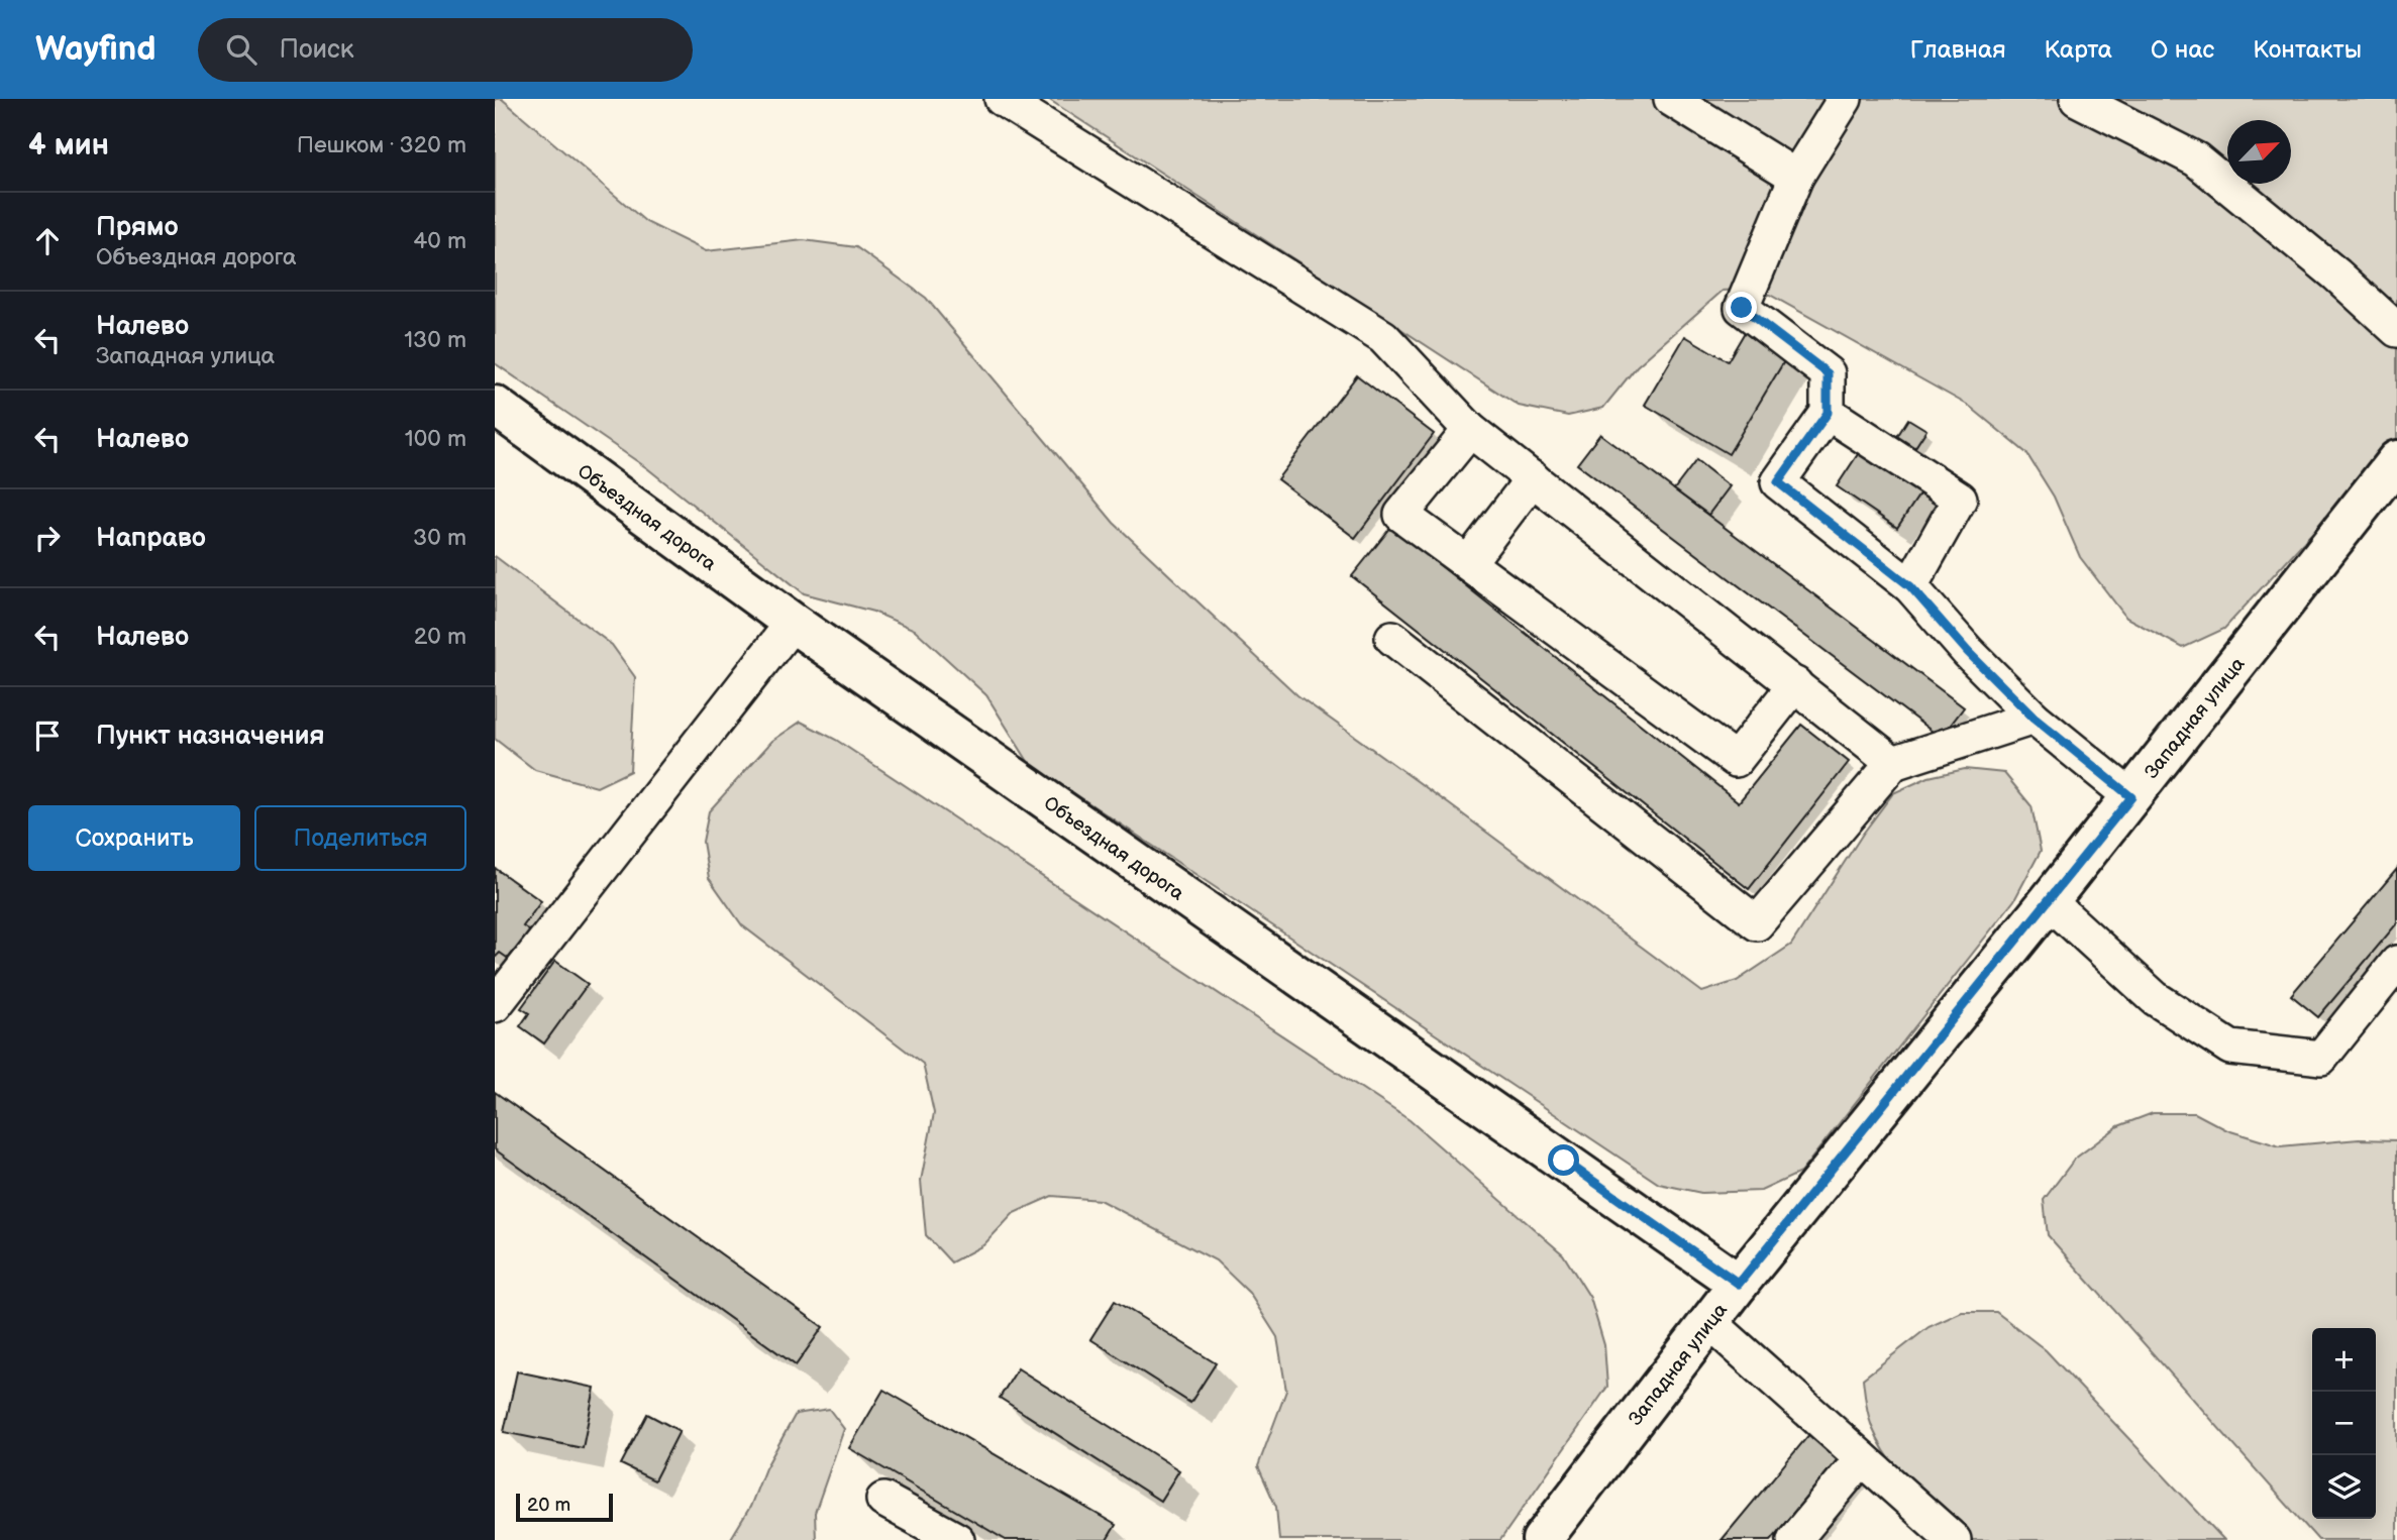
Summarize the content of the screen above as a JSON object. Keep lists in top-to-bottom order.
{
  "streets": {
    "main road": ["Объездная дорога", "Западная улица"]
  },
  "crossings": [
    ["Объездная дорога", "Западная улица"]
  ],
  "scale_bar": "20 m",
  "north": "top right",
  "page": {
    "header": "Wayfind",
    "search": "Поиск",
    "nav": [
      "Главная",
      "Карта",
      "О нас",
      "Контакты"
    ],
    "heading": ["4 мин", "Пешком · 320 m"],
    "list": [
      ["Прямо", "Объездная дорога", "40 m"],
      ["Налево", "Западная улица", "130 m"],
      ["Налево", "100 m"],
      ["Направо", "30 m"],
      ["Налево", "20 m"],
      "Пункт назначения"
    ],
    "buttons": ["Сохранить", "Поделиться"],
    "map_buttons": ["+", "−"],
    "scale": "20 m"
  }
}
